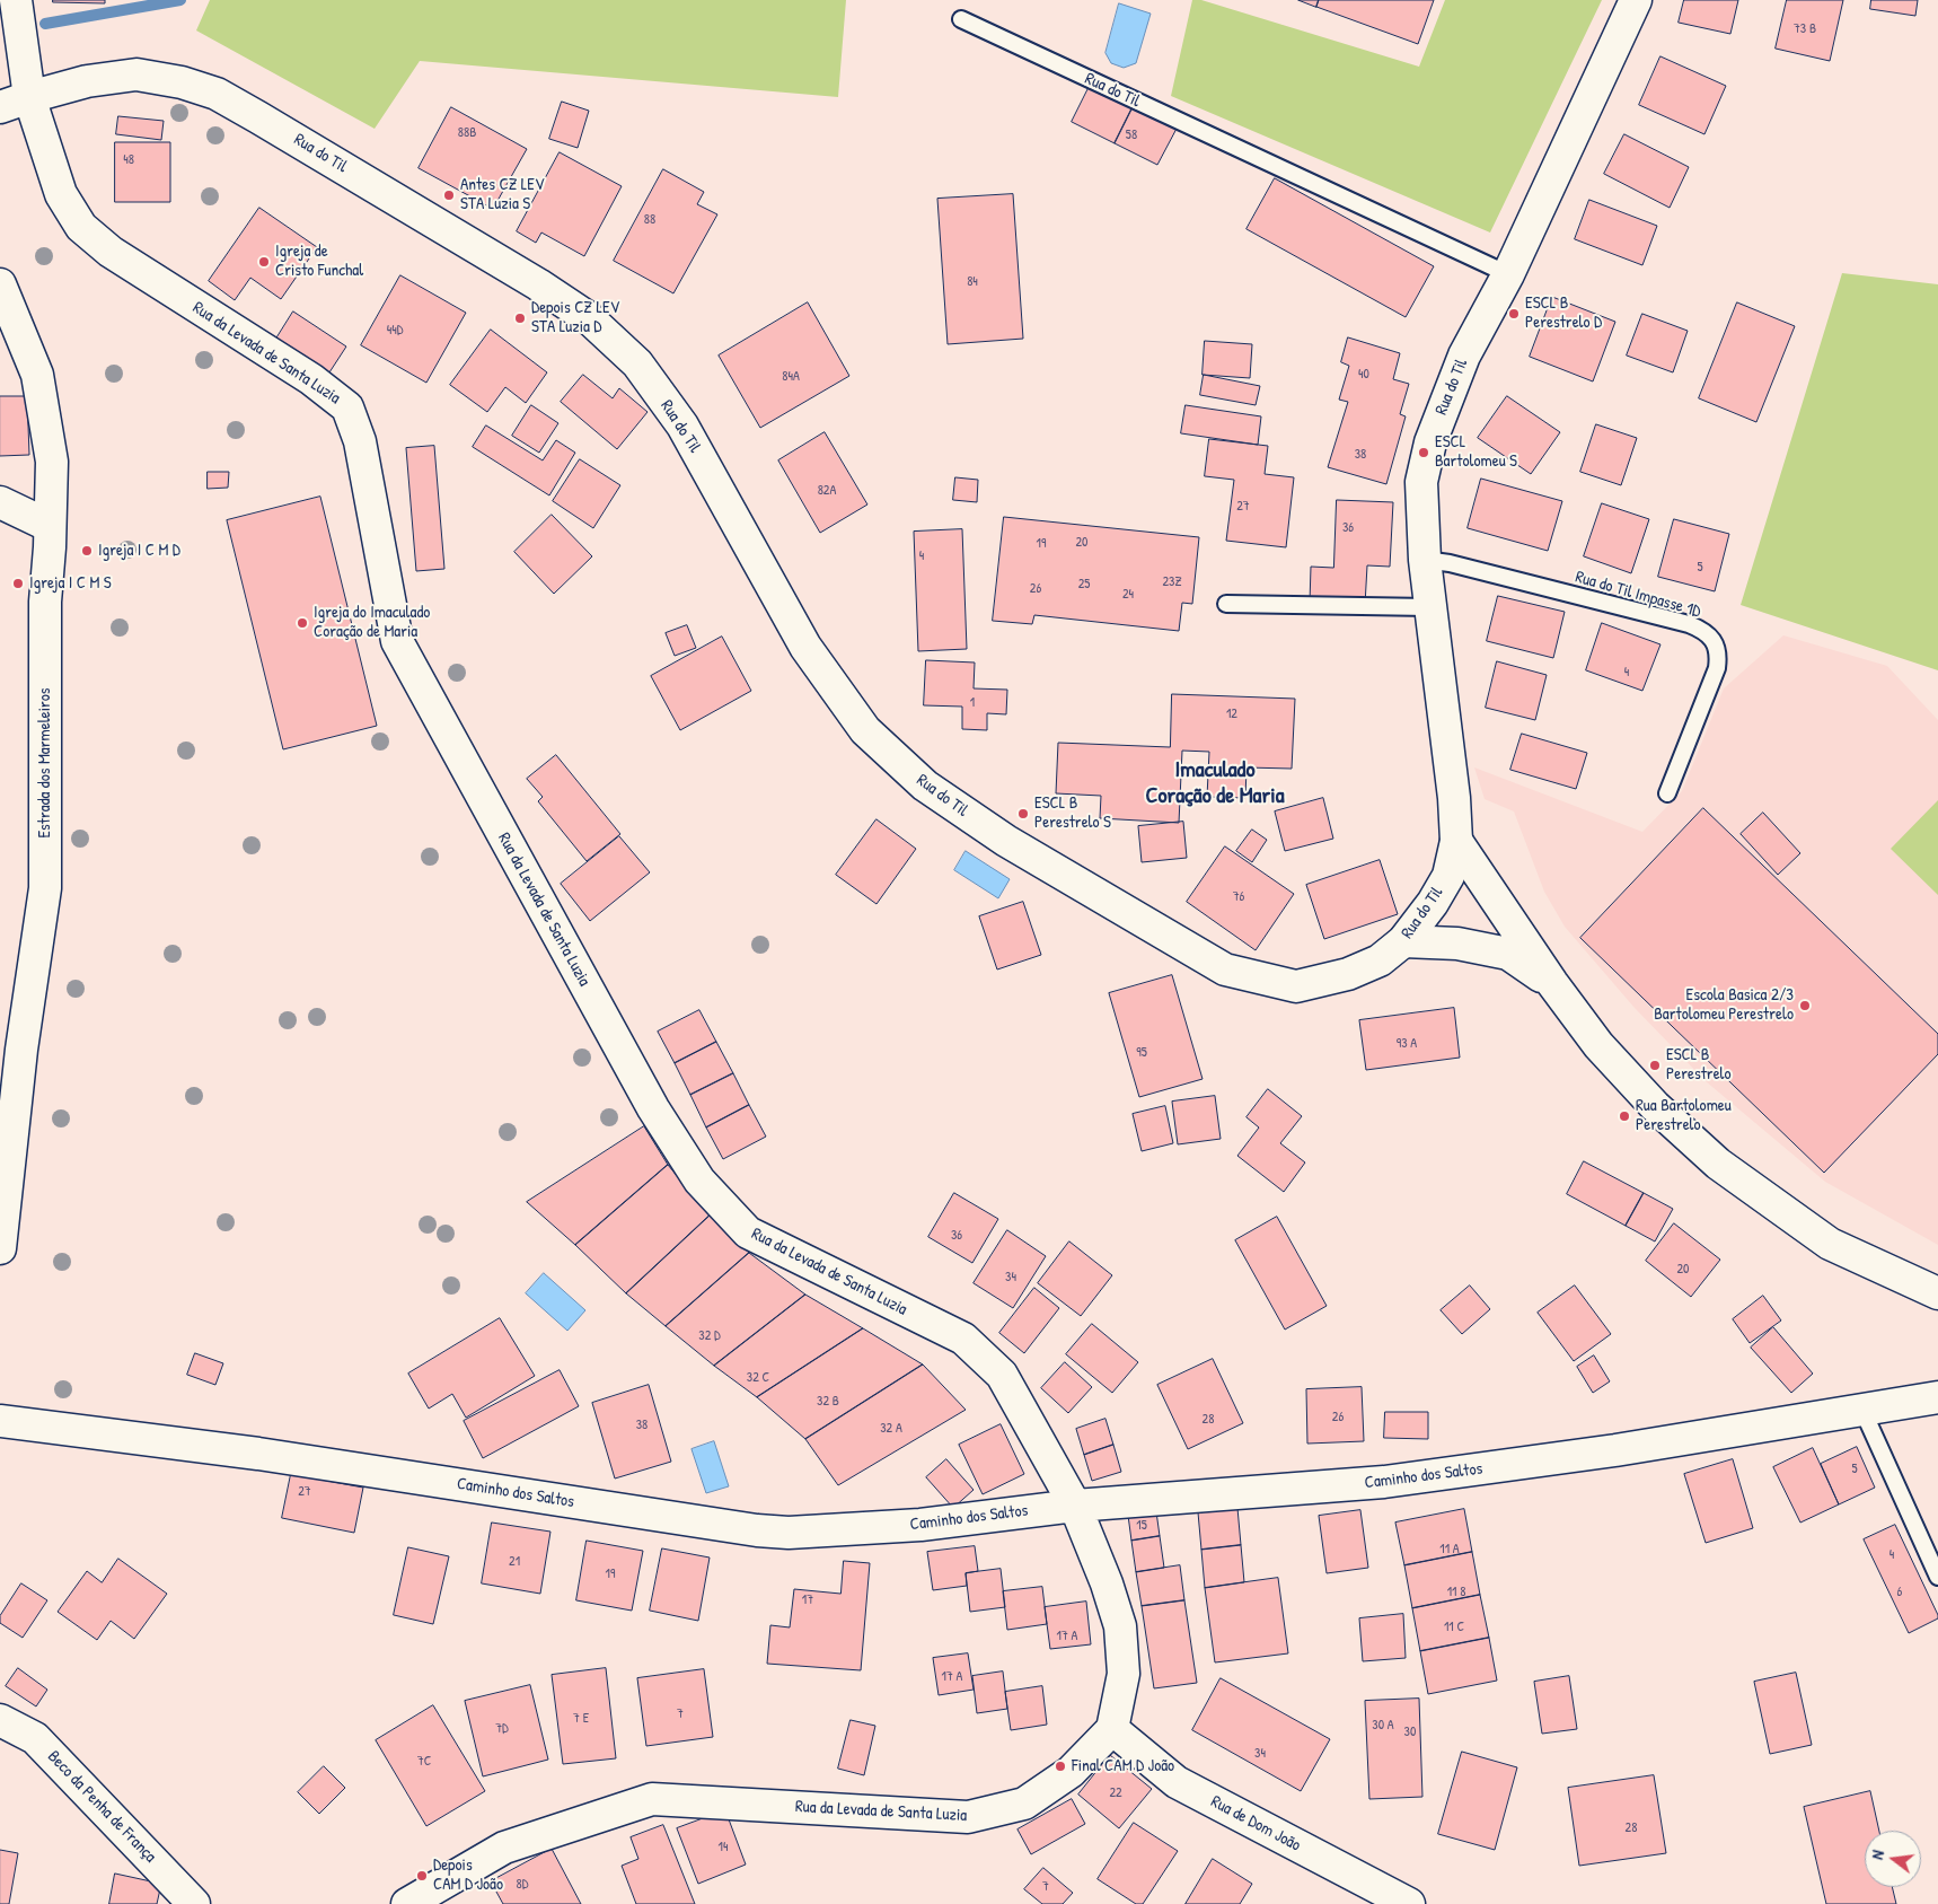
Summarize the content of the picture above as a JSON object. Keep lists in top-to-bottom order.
{
  "streets": {
    "street": [
      "Rua do Til",
      "Rua da Levada de Santa Luzia",
      "Estrada dos Marmeleiros",
      "Caminho dos Saltos",
      "Beco da Penha de França",
      "Rua de Dom João"
    ],
    "lane": ["Rua do Til Impasse 1D"]
  },
  "crossings": [
    ["Rua do Til", "Rua da Levada de Santa Luzia"],
    ["Rua do Til", "Rua do Til Impasse 1D"],
    ["Rua da Levada de Santa Luzia", "Caminho dos Saltos"],
    ["Rua da Levada de Santa Luzia", "Rua de Dom João"]
  ],
  "districts": ["Imaculado Coração de Maria"],
  "places": [
    "Antes CZ LEV STA Luzia S",
    "Igreja de Cristo Funchal",
    "ESCL B Perestrelo D",
    "Depois CZ LEV STA Luzia D",
    "ESCL Bartolomeu S",
    "Igreja I C M D",
    "Igreja I C M S",
    "Igreja do Imaculado Coração de Maria",
    "ESCL B Perestrelo S",
    "Escola Basica 2/3 Bartolomeu Perestrelo",
    "ESCL B Perestrelo",
    "Rua Bartolomeu Perestrelo",
    "Final CAM D João",
    "Depois CAM D João"
  ],
  "house_numbers": [
    "73 B",
    "88B",
    "58",
    "48",
    "88",
    "84",
    "44D",
    "40",
    "84A",
    "38",
    "82A",
    "27",
    "36",
    "20",
    "19",
    "4",
    "5",
    "23Z",
    "25",
    "26",
    "24",
    "4",
    "1",
    "12",
    "76",
    "93 A",
    "95",
    "36",
    "20",
    "34",
    "32 D",
    "32 C",
    "32 B",
    "26",
    "28",
    "38",
    "32 A",
    "5",
    "27",
    "15",
    "11 A",
    "4",
    "21",
    "19",
    "11 8",
    "6",
    "17",
    "11 C",
    "17 A",
    "17 A",
    "7",
    "7 E",
    "30 A",
    "7D",
    "30",
    "34",
    "7C",
    "22",
    "28",
    "14",
    "8D",
    "7"
  ],
  "north": "left"
}
